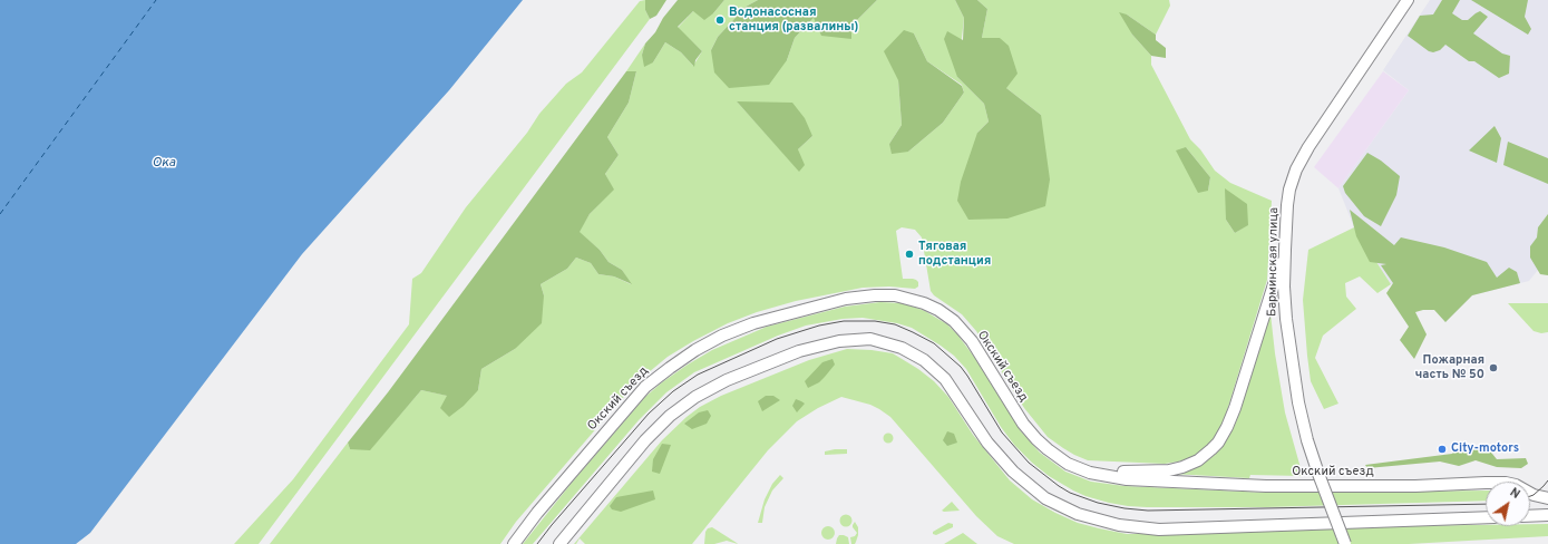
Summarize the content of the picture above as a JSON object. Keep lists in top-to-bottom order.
{
  "streets": {
    "main road": ["Барминская улица", "Окский съезд"]
  },
  "water": ["Ока"],
  "places": [
    "Водонасосная станция (развалины)",
    "Тяговая подстанция",
    "Пожарная часть № 50",
    "City-motors"
  ],
  "north": "top right"
}
